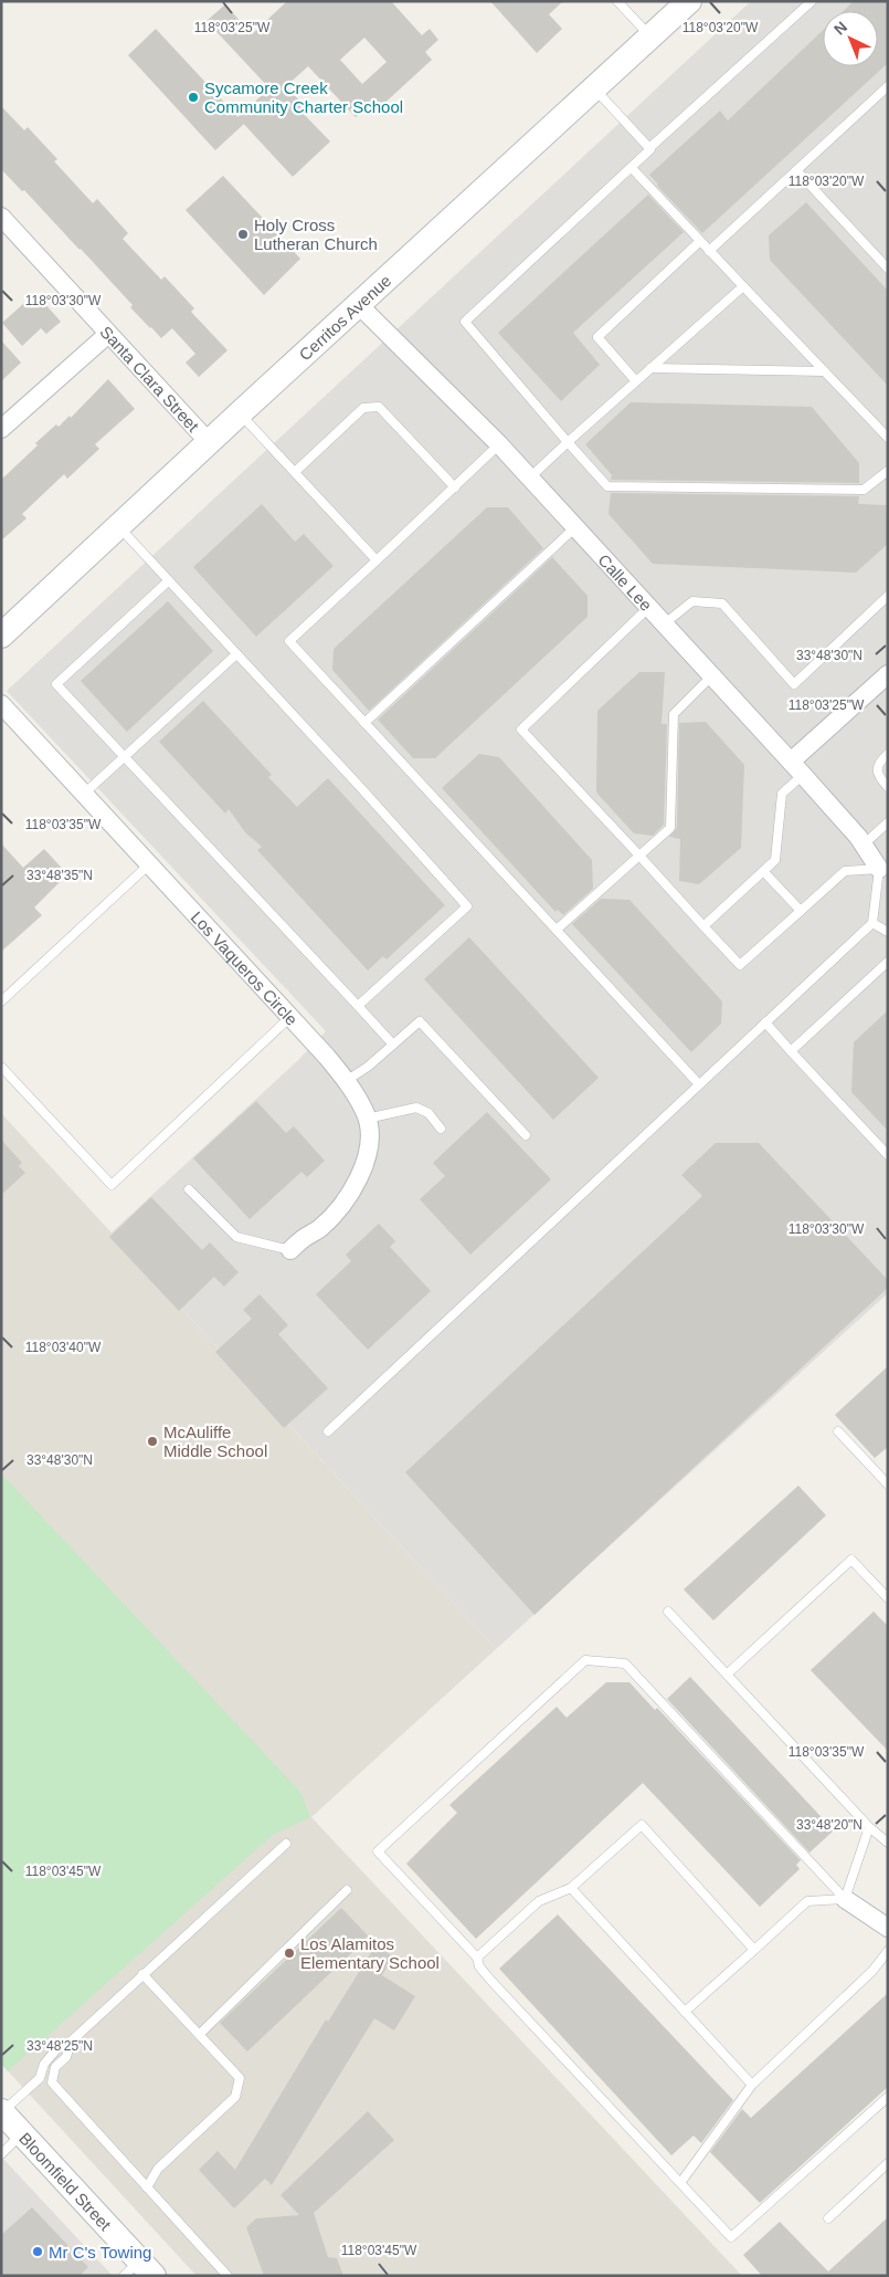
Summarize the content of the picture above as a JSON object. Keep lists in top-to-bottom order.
{
  "streets": {
    "main road": ["Cerritos Avenue", "Bloomfield Street"],
    "street": ["Santa Clara Street", "Calle Lee", "Los Vaqueros Circle"]
  },
  "crossings": [
    ["Cerritos Avenue", "Santa Clara Street"],
    ["Cerritos Avenue", "Calle Lee"]
  ],
  "places": [
    "Sycamore Creek Community Charter School",
    "Holy Cross Lutheran Church",
    "McAuliffe Middle School",
    "Los Alamitos Elementary School",
    "Mr C's Towing"
  ],
  "north": "top left",
  "coordinates": [
    "118°03'20\"W",
    "118°03'25\"W",
    "118°03'30\"W",
    "33°48'30\"N",
    "118°03'35\"W",
    "33°48'35\"N",
    "118°03'40\"W",
    "33°48'20\"N",
    "118°03'45\"W",
    "33°48'25\"N"
  ]
}
